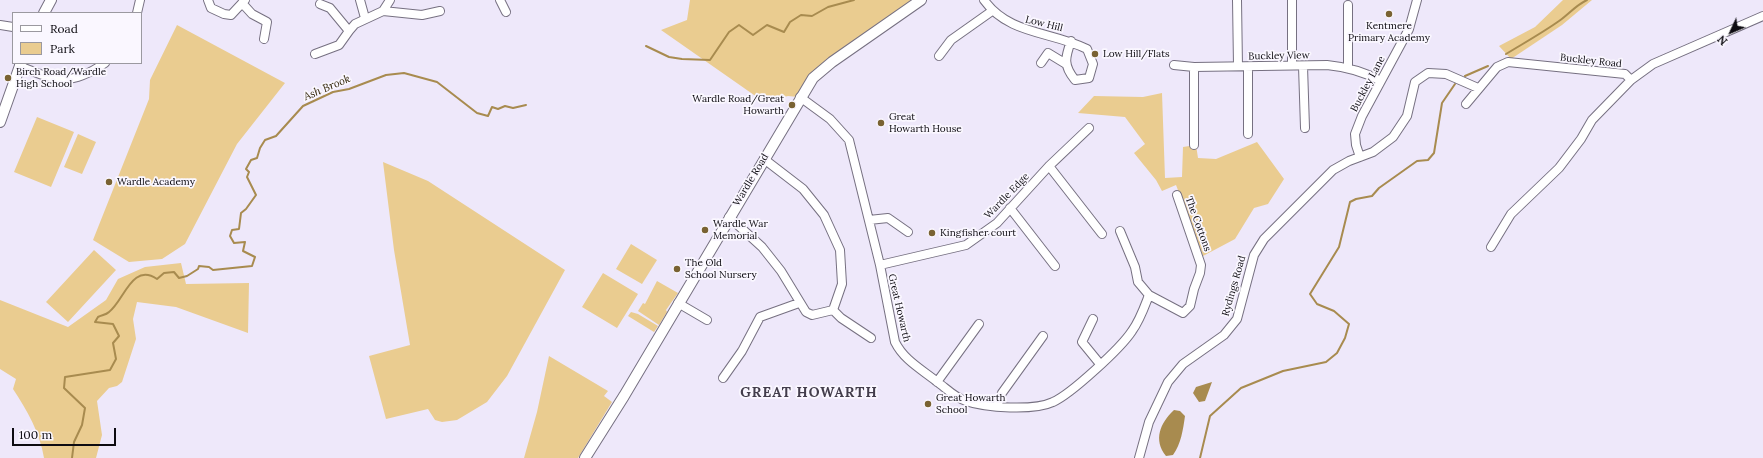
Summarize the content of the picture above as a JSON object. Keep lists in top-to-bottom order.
{
  "streets": {
    "street": [
      "Low Hill",
      "Buckley View",
      "Buckley Road",
      "Buckley Lane",
      "Wardle Road",
      "Wardle Edge",
      "The Cottons",
      "Rydings Road",
      "Great Howarth"
    ]
  },
  "crossings": [
    ["Buckley View", "Buckley Lane"],
    ["Buckley Road", "Rydings Road"],
    ["Buckley Lane", "Rydings Road"],
    ["Wardle Road", "Great Howarth"],
    ["Wardle Edge", "Great Howarth"],
    ["The Cottons", "Great Howarth"]
  ],
  "districts": ["GREAT HOWARTH"],
  "water": ["Ash Brook"],
  "places": [
    "Kentmere Primary Academy",
    "Low Hill/Flats",
    "Birch Road/Wardle High School",
    "Wardle Road/Great Howarth",
    "Great Howarth House",
    "Wardle Academy",
    "Wardle War Memorial",
    "Kingfisher court",
    "The Old School Nursery",
    "Great Howarth School"
  ],
  "legend": ["Road", "Park"],
  "scale_bar": "100 m",
  "north": "bottom left"
}
